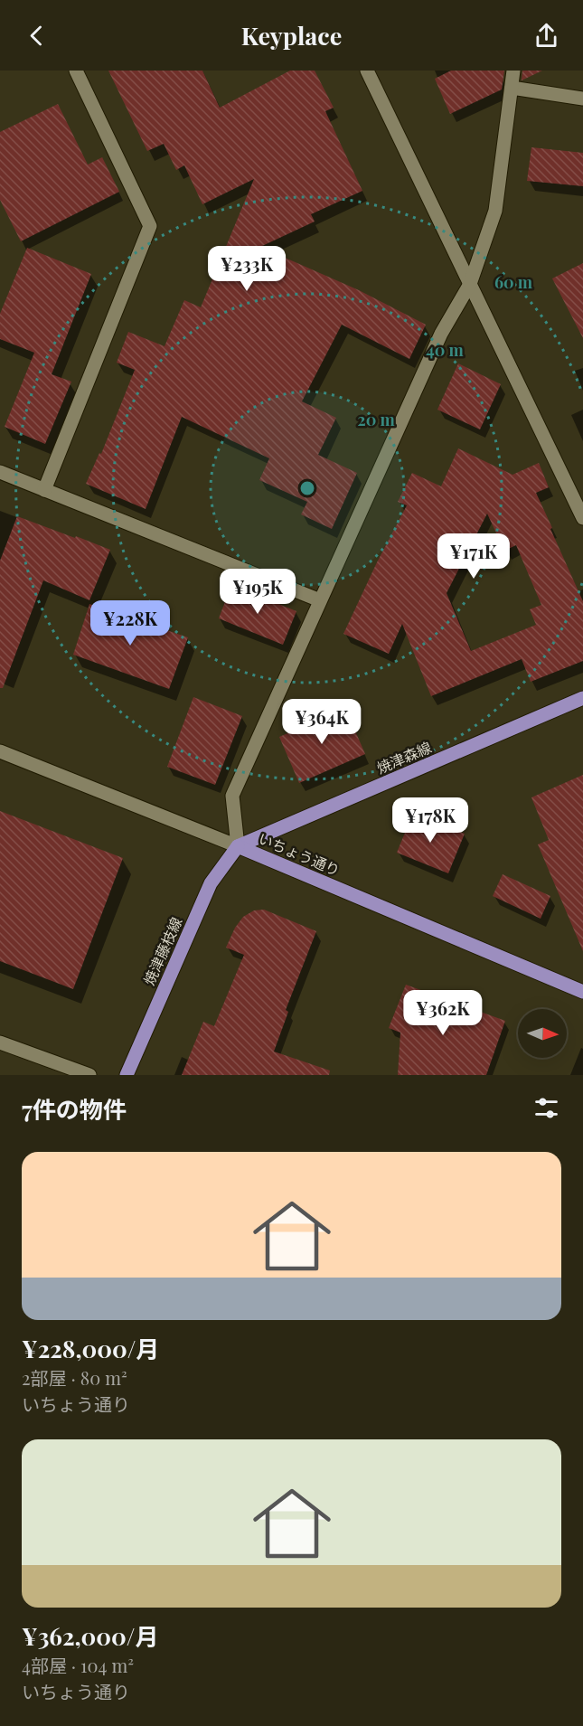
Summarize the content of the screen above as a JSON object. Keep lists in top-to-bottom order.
{
  "streets": {
    "main road": ["焼津森線", "いちょう通り", "焼津藤枝線"]
  },
  "crossings": [
    ["焼津森線", "いちょう通り"],
    ["焼津森線", "焼津藤枝線"],
    ["いちょう通り", "焼津藤枝線"]
  ],
  "north": "right",
  "page": {
    "header": "Keyplace",
    "price": [
      "¥233K",
      "¥171K",
      "¥195K",
      "¥228K",
      "¥364K",
      "¥178K",
      "¥362K"
    ],
    "heading": "7件の物件",
    "list": [
      {
        "name": "¥228,000/月",
        "note": "2部屋 · 80 m² · いちょう通り"
      },
      {
        "name": "¥362,000/月",
        "note": "4部屋 · 104 m² · いちょう通り"
      }
    ]
  },
  "rings": ["60 m", "40 m", "20 m"]
}
